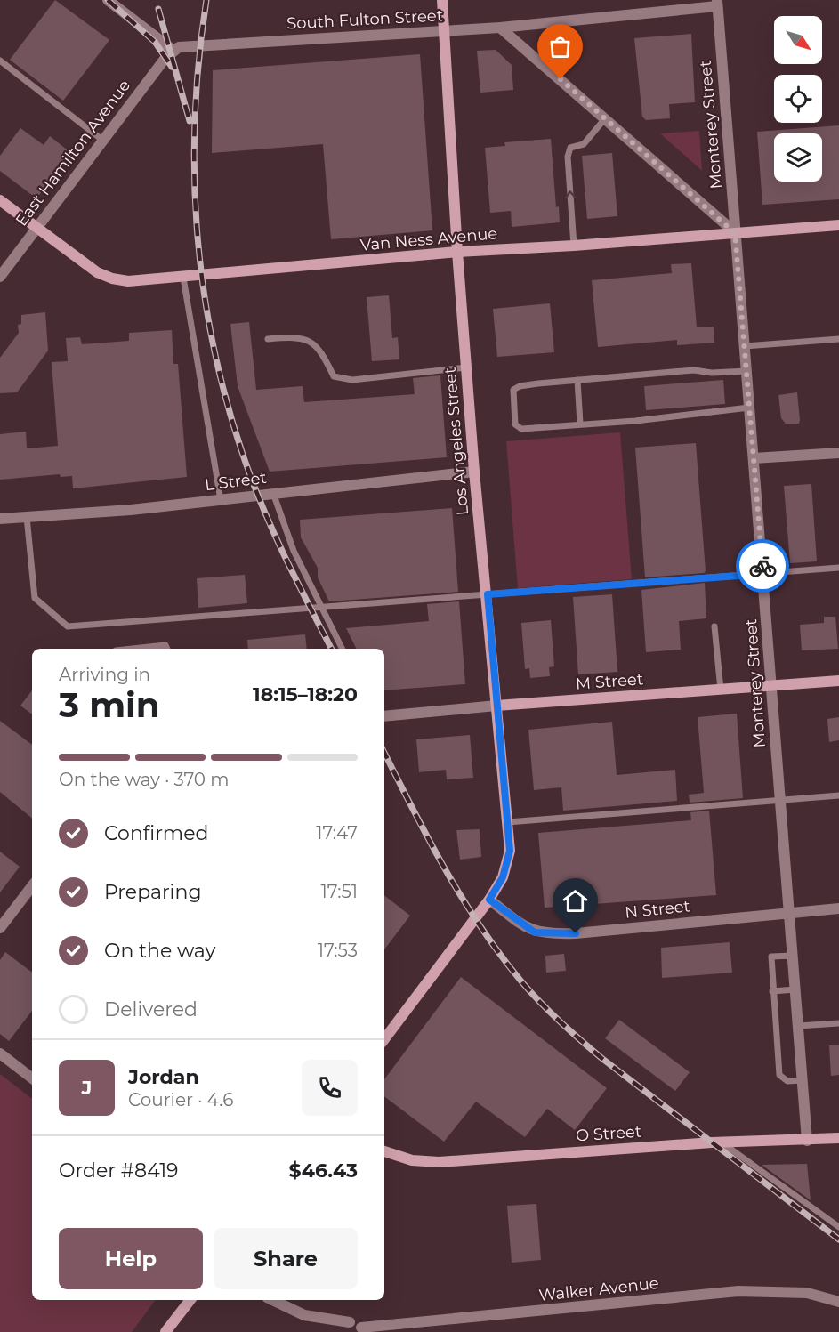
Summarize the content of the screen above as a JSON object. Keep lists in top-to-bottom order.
{
  "streets": {
    "street": [
      "South Fulton Street",
      "Monterey Street",
      "East Hamilton Avenue",
      "Van Ness Avenue",
      "Los Angeles Street",
      "L Street",
      "M Street",
      "N Street",
      "O Street",
      "Walker Avenue"
    ]
  },
  "crossings": [
    ["South Fulton Street", "Monterey Street"],
    ["South Fulton Street", "East Hamilton Avenue"],
    ["South Fulton Street", "Los Angeles Street"],
    ["Monterey Street", "Van Ness Avenue"],
    ["Monterey Street", "M Street"],
    ["Monterey Street", "N Street"],
    ["Monterey Street", "O Street"],
    ["East Hamilton Avenue", "Van Ness Avenue"],
    ["Van Ness Avenue", "Los Angeles Street"],
    ["Los Angeles Street", "L Street"],
    ["Los Angeles Street", "M Street"],
    ["Los Angeles Street", "N Street"]
  ],
  "north": "bottom right",
  "page": {
    "heading": ["3 min", "Arriving in", "18:15–18:20"],
    "panel": [
      "Jordan",
      "Courier · 4.6",
      "Order #8419",
      "$46.43"
    ],
    "bar": "On the way · 370 m",
    "list": [
      ["Confirmed", "17:47"],
      ["Preparing", "17:51"],
      ["On the way", "17:53"],
      "Delivered"
    ],
    "round": "J",
    "buttons": ["Help", "Share"]
  }
}
